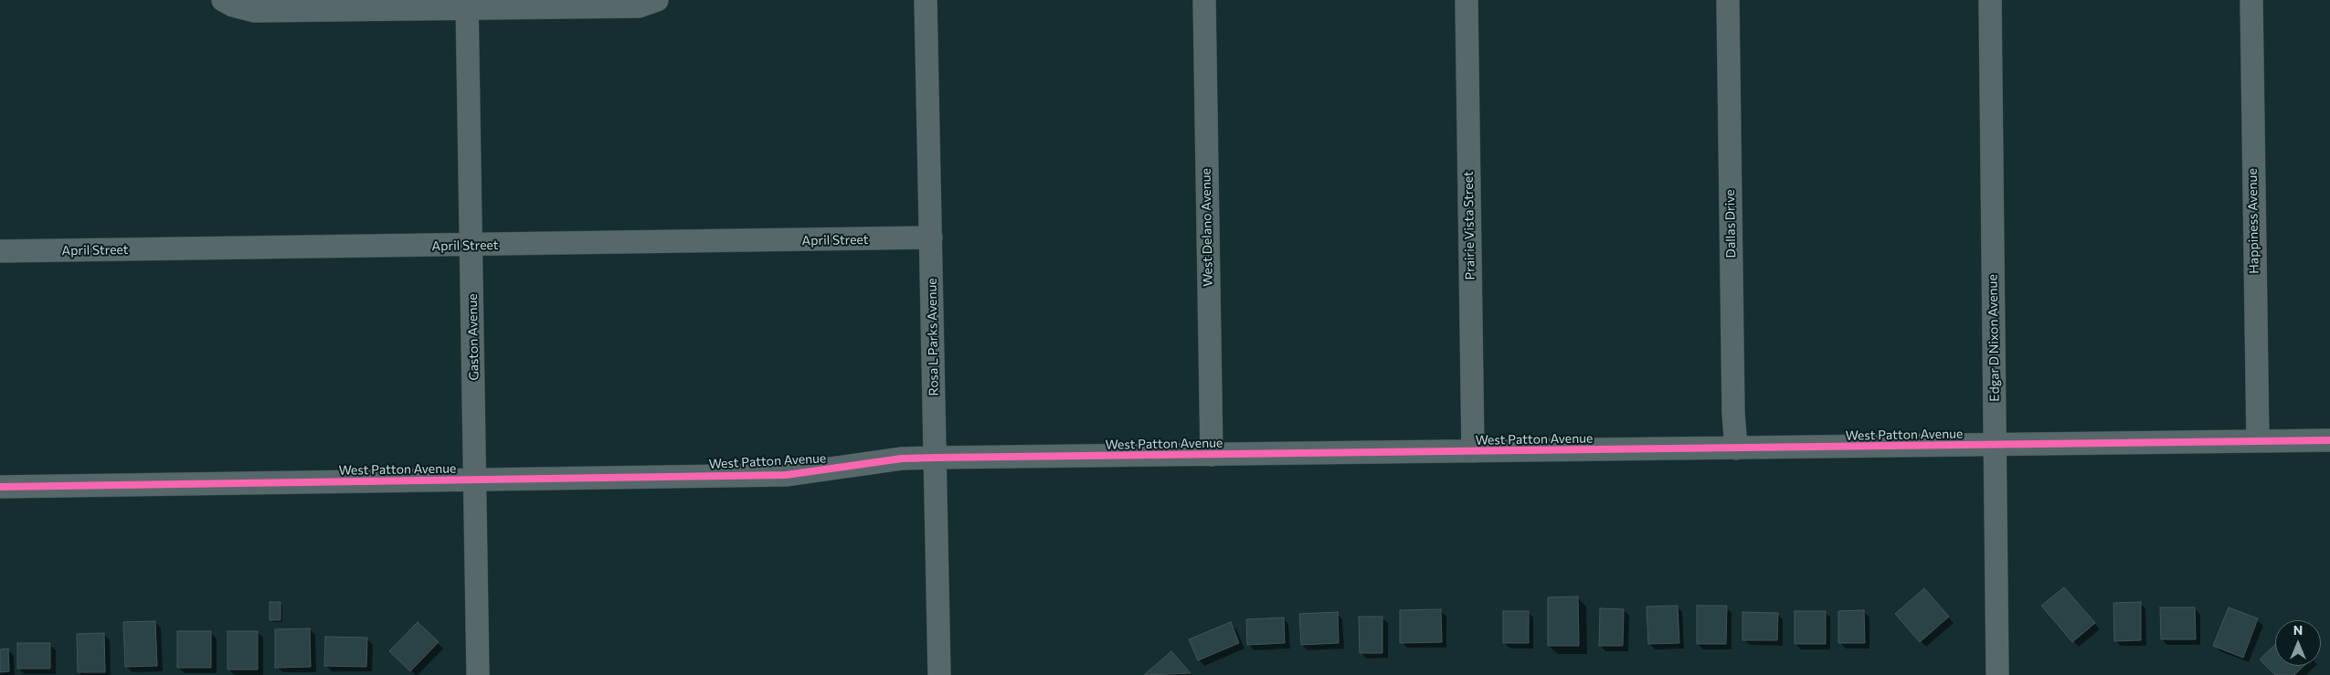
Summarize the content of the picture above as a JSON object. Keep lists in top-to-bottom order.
{
  "streets": {
    "street": [
      "Happiness Avenue",
      "Dallas Drive",
      "Prairie Vista Street",
      "West Delano Avenue",
      "April Street",
      "Gaston Avenue",
      "Rosa L Parks Avenue",
      "Edgar D Nixon Avenue",
      "West Patton Avenue"
    ]
  },
  "crossings": [
    ["Happiness Avenue", "West Patton Avenue"],
    ["Dallas Drive", "West Patton Avenue"],
    ["Prairie Vista Street", "West Patton Avenue"],
    ["West Delano Avenue", "West Patton Avenue"],
    ["April Street", "Gaston Avenue"],
    ["April Street", "Rosa L Parks Avenue"],
    ["Gaston Avenue", "West Patton Avenue"],
    ["Rosa L Parks Avenue", "West Patton Avenue"],
    ["Edgar D Nixon Avenue", "West Patton Avenue"]
  ],
  "north": "top"
}
